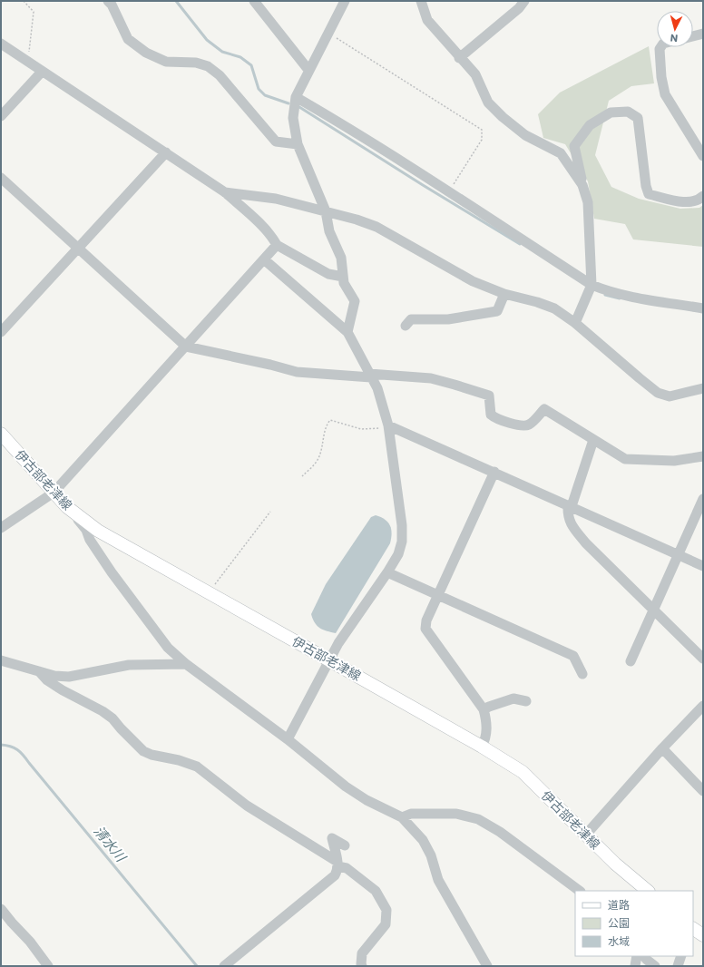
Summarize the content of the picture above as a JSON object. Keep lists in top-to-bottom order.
{
  "streets": {
    "main road": ["伊古部老津線"]
  },
  "water": ["清水川"],
  "legend": ["道路", "公園", "水域"],
  "north": "bottom"
}
